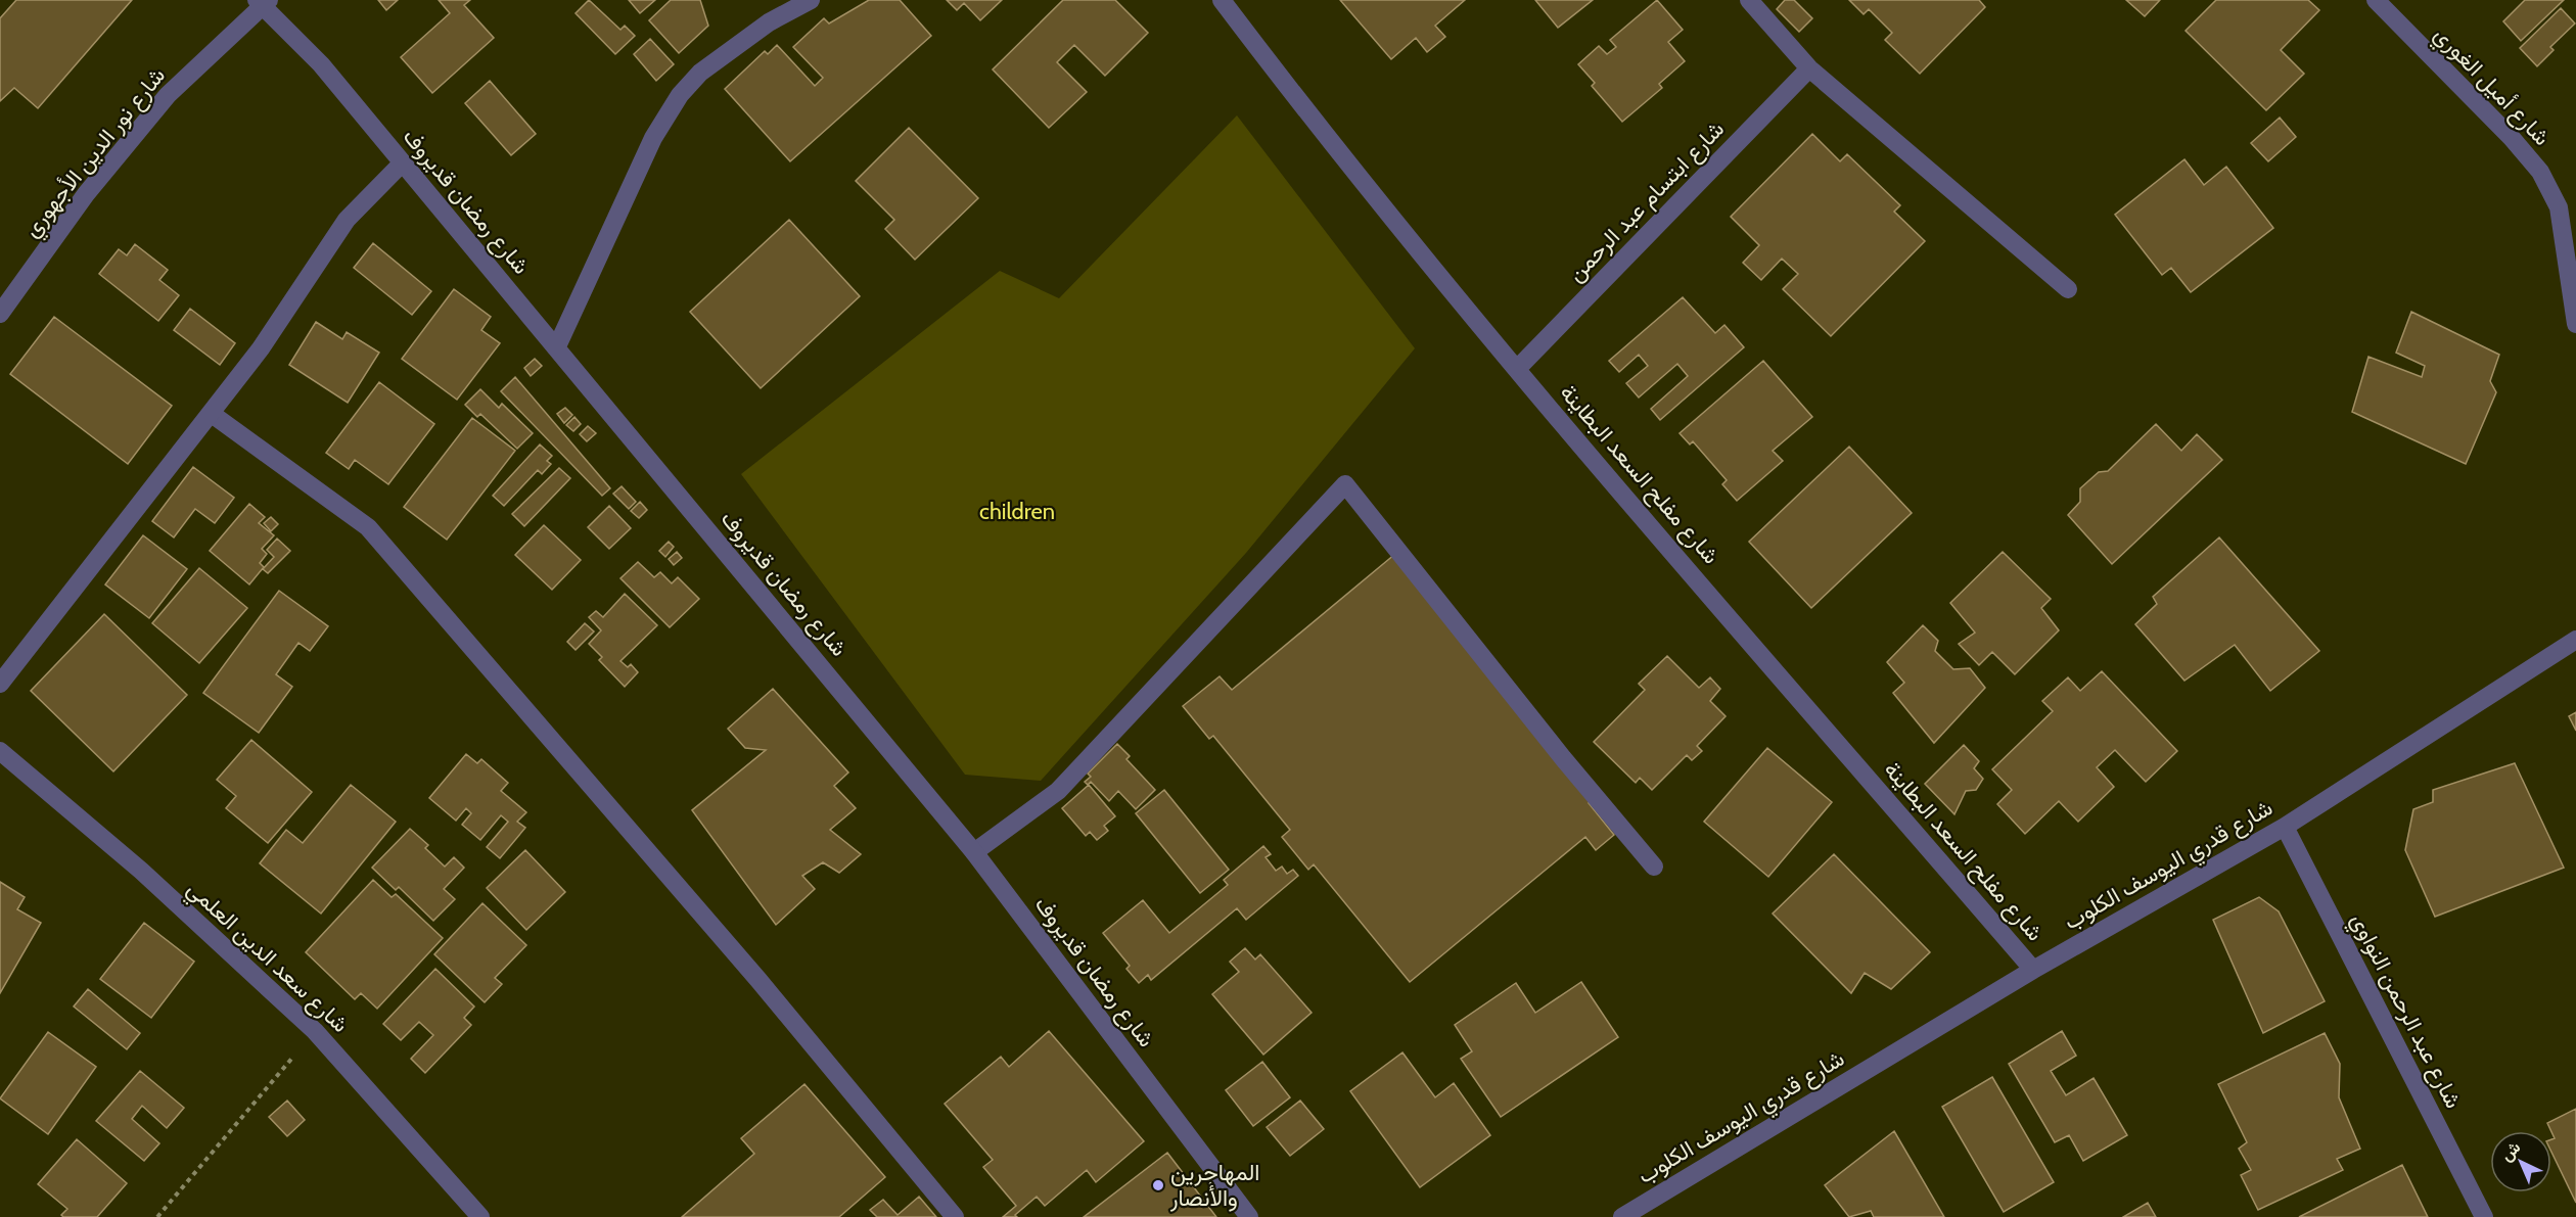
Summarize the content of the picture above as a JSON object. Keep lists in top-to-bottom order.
{
  "streets": {
    "street": [
      "شارع أميل الغوري",
      "شارع نور الدين الأجهوري",
      "شارع رمضان قديروف",
      "شارع ابتسام عبد الرحمن",
      "شارع مفلح السعد البطاينة",
      "شارع قدري اليوسف الكلوب",
      "شارع سعد الدين العلمي",
      "شارع عبد الرحمن النواوي"
    ]
  },
  "crossings": [
    ["شارع نور الدين الأجهوري", "شارع رمضان قديروف"],
    ["شارع ابتسام عبد الرحمن", "شارع مفلح السعد البطاينة"],
    ["شارع مفلح السعد البطاينة", "شارع قدري اليوسف الكلوب"],
    ["شارع قدري اليوسف الكلوب", "شارع عبد الرحمن النواوي"]
  ],
  "parks": ["children"],
  "places": ["المهاجرين والأنصار"],
  "north": "top left"
}
